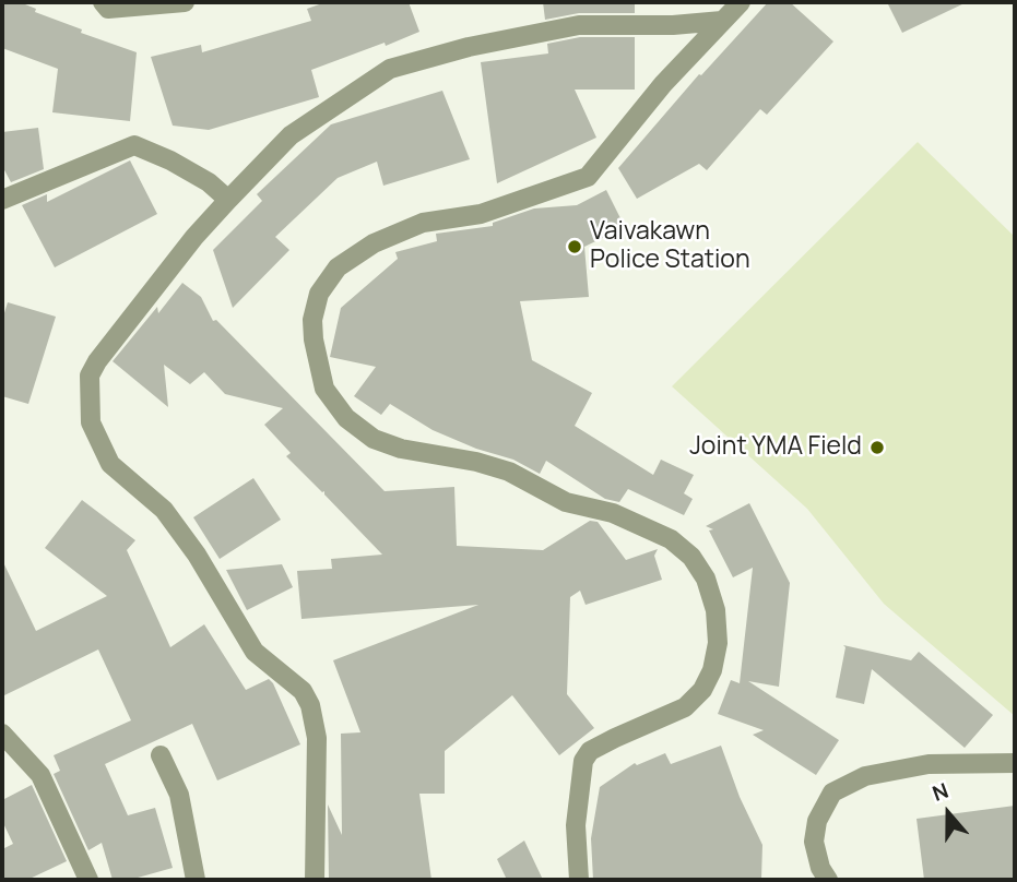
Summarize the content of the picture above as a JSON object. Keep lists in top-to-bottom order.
{
  "places": ["Vaivakawn Police Station", "Joint YMA Field"],
  "north": "top"
}
